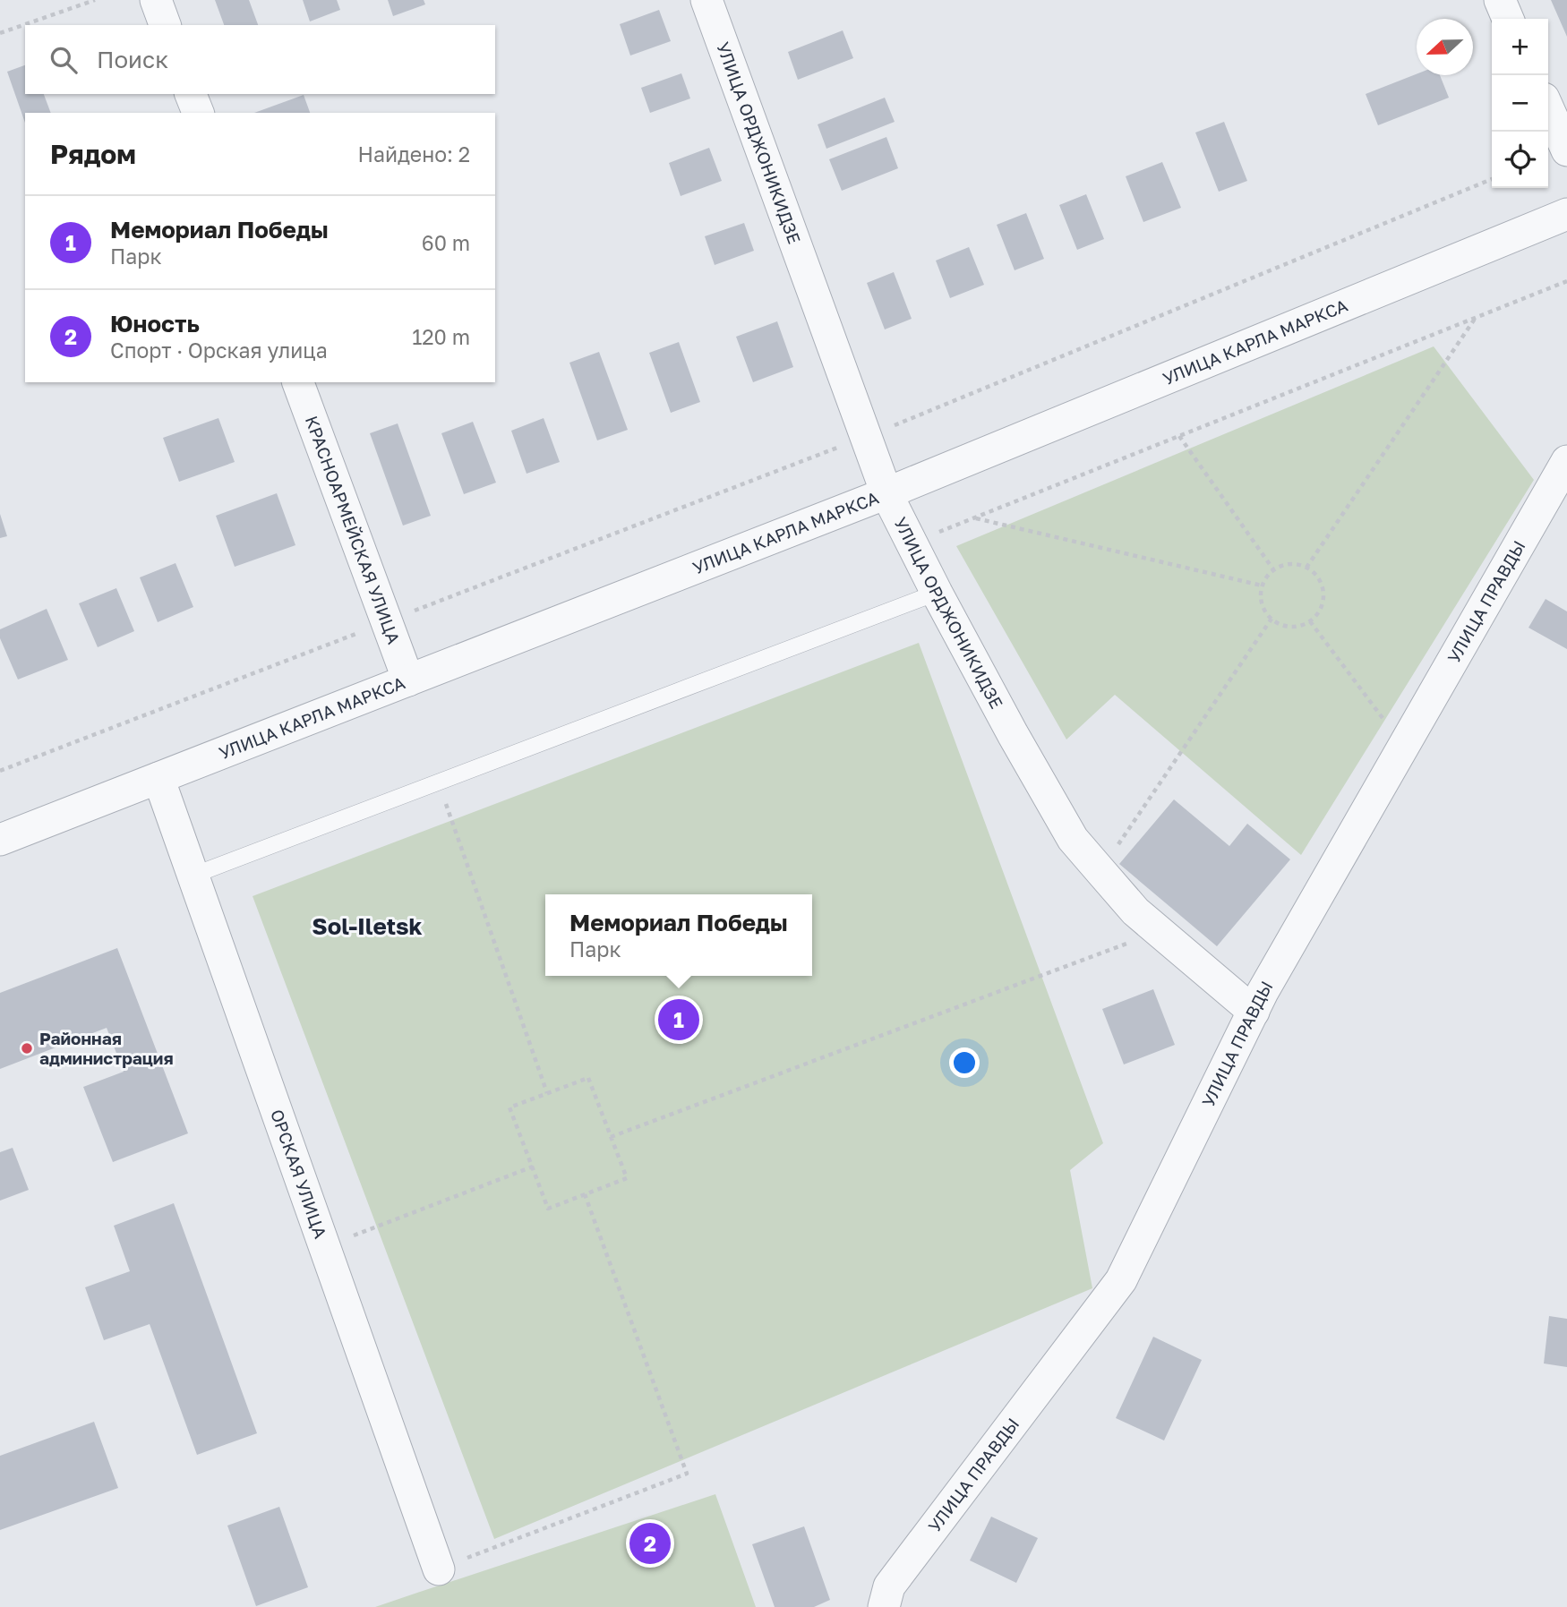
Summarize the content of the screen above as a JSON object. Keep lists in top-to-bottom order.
{
  "streets": {
    "street": [
      "УЛИЦА ОРДЖОНИКИДЗЕ",
      "УЛИЦА КАРЛА МАРКСА",
      "КРАСНОАРМЕЙСКАЯ УЛИЦА",
      "УЛИЦА ПРАВДЫ",
      "ОРСКАЯ УЛИЦА"
    ]
  },
  "crossings": [
    ["УЛИЦА ОРДЖОНИКИДЗЕ", "УЛИЦА КАРЛА МАРКСА"],
    ["УЛИЦА ОРДЖОНИКИДЗЕ", "УЛИЦА ПРАВДЫ"],
    ["УЛИЦА КАРЛА МАРКСА", "КРАСНОАРМЕЙСКАЯ УЛИЦА"],
    ["УЛИЦА КАРЛА МАРКСА", "ОРСКАЯ УЛИЦА"]
  ],
  "districts": ["Sol-Iletsk"],
  "places": ["Районная администрация"],
  "north": "left",
  "page": {
    "map_buttons": ["+", "−"],
    "search": "Поиск",
    "heading": ["Рядом", "Найдено: 2"],
    "list": [
      {
        "mark": "1",
        "name": "Мемориал Победы",
        "note": "Парк",
        "value": "60 m"
      },
      {
        "mark": "2",
        "name": "Юность",
        "note": "Спорт · Орская улица",
        "value": "120 m"
      }
    ],
    "popup": ["Мемориал Победы", "Парк"],
    "pins": ["1", "2"]
  }
}
